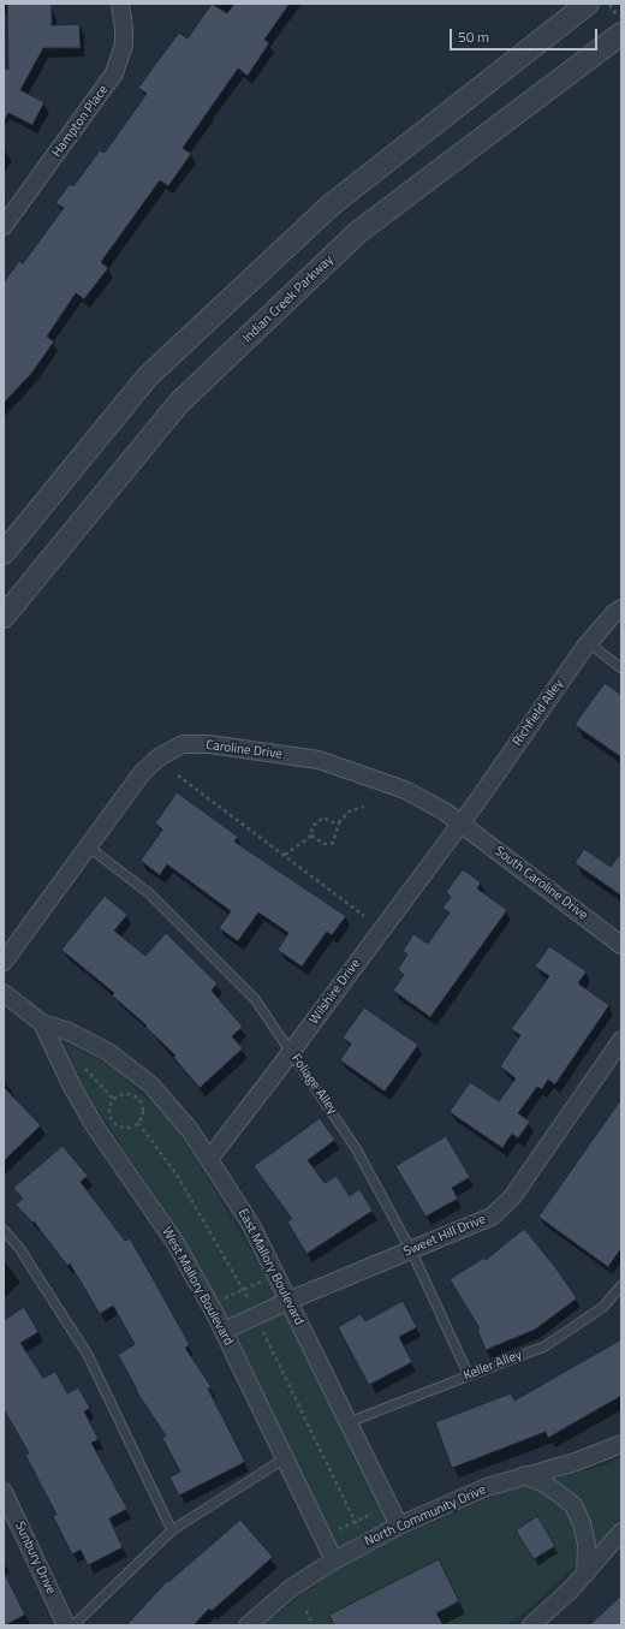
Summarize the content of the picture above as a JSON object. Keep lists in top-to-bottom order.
{
  "streets": {
    "street": [
      "Hampton Place",
      "Indian Creek Parkway",
      "Richfield Alley",
      "Caroline Drive",
      "South Caroline Drive",
      "Wilshire Drive",
      "Sweet Hill Drive",
      "East Mallory Boulevard",
      "West Mallory Boulevard",
      "North Community Drive",
      "Sunbury Drive"
    ],
    "lane": ["Foliage Alley", "Keller Alley"]
  },
  "crossings": [
    ["Richfield Alley", "Caroline Drive"],
    ["Richfield Alley", "South Caroline Drive"],
    ["Richfield Alley", "Wilshire Drive"],
    ["Caroline Drive", "South Caroline Drive"],
    ["Caroline Drive", "Wilshire Drive"],
    ["Caroline Drive", "Foliage Alley"],
    ["South Caroline Drive", "Wilshire Drive"],
    ["Wilshire Drive", "Foliage Alley"],
    ["Wilshire Drive", "East Mallory Boulevard"],
    ["Foliage Alley", "Sweet Hill Drive"],
    ["Foliage Alley", "Keller Alley"],
    ["Sweet Hill Drive", "East Mallory Boulevard"],
    ["Sweet Hill Drive", "West Mallory Boulevard"],
    ["East Mallory Boulevard", "West Mallory Boulevard"],
    ["East Mallory Boulevard", "Keller Alley"],
    ["East Mallory Boulevard", "North Community Drive"],
    ["West Mallory Boulevard", "North Community Drive"]
  ],
  "scale_bar": "50 m"
}
